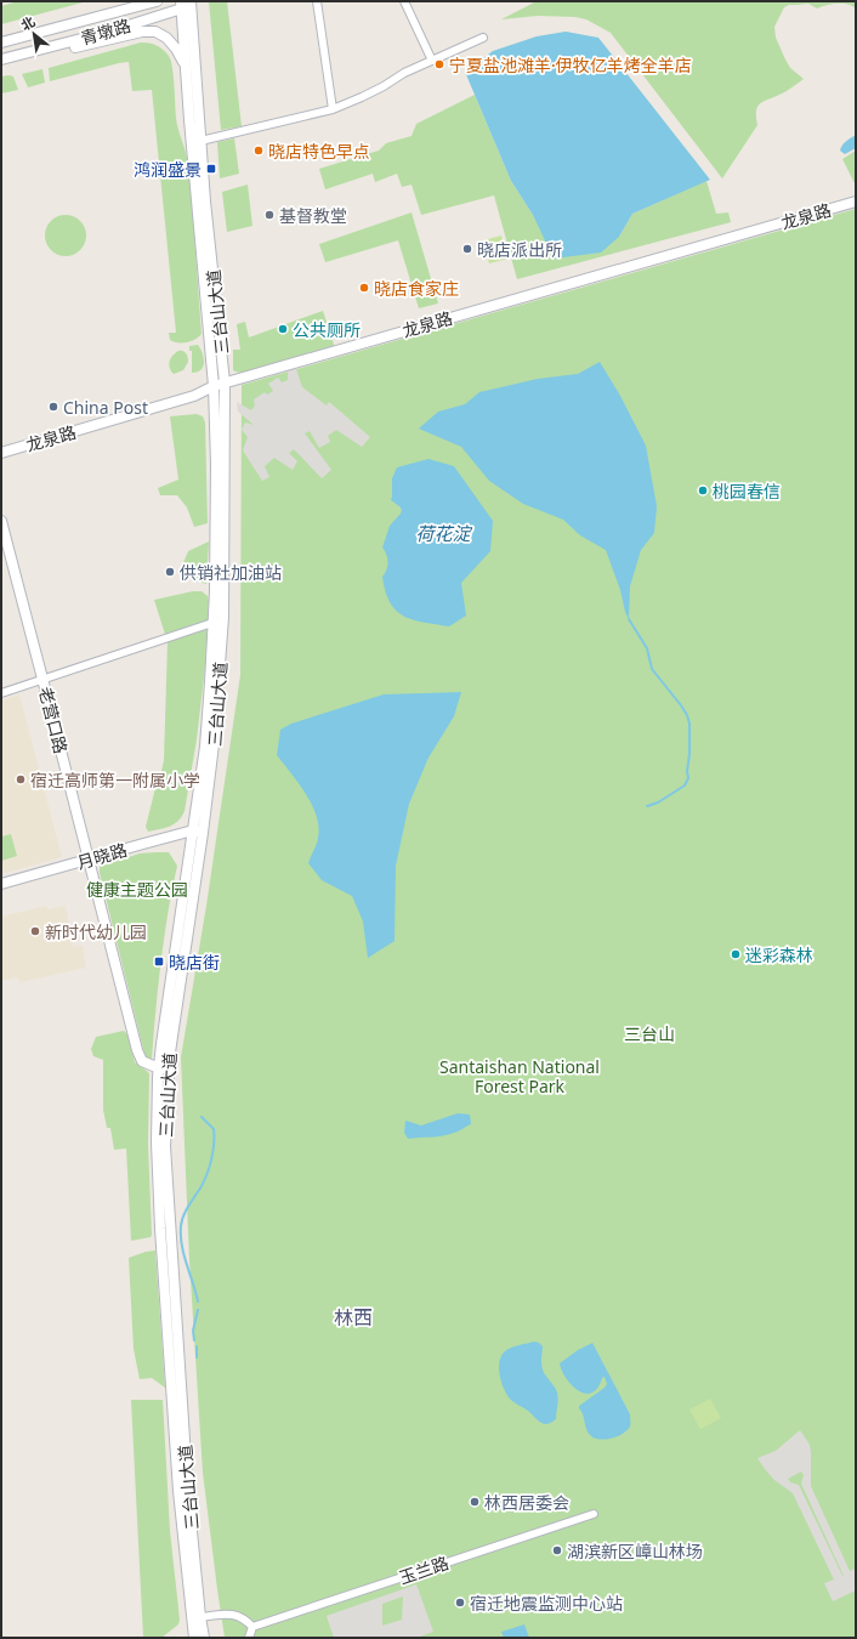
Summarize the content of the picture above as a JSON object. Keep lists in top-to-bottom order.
{
  "streets": {
    "main road": [
      "青墩路",
      "龙泉路",
      "三台山大道",
      "老营口路",
      "月晓路"
    ],
    "street": ["玉兰路"]
  },
  "crossings": [
    ["青墩路", "三台山大道"],
    ["龙泉路", "三台山大道"],
    ["三台山大道", "老营口路"],
    ["三台山大道", "月晓路"],
    ["老营口路", "月晓路"]
  ],
  "districts": ["林西"],
  "water": ["荷花淀"],
  "parks": ["健康主题公园", "三台山", "Santaishan National Forest Park"],
  "places": {
    "other": [
      "宁夏盐池滩羊·伊牧亿羊烤全羊店",
      "晓店特色早点",
      "基督教堂",
      "晓店派出所",
      "晓店食家庄",
      "公共厕所",
      "China Post",
      "桃园春信",
      "供销社加油站",
      "宿迁高师第一附属小学",
      "新时代幼儿园",
      "迷彩森林",
      "林西居委会",
      "湖滨新区嶂山林场",
      "宿迁地震监测中心站"
    ],
    "transit": ["鸿润盛景", "晓店街"]
  },
  "north": "top left"
}
